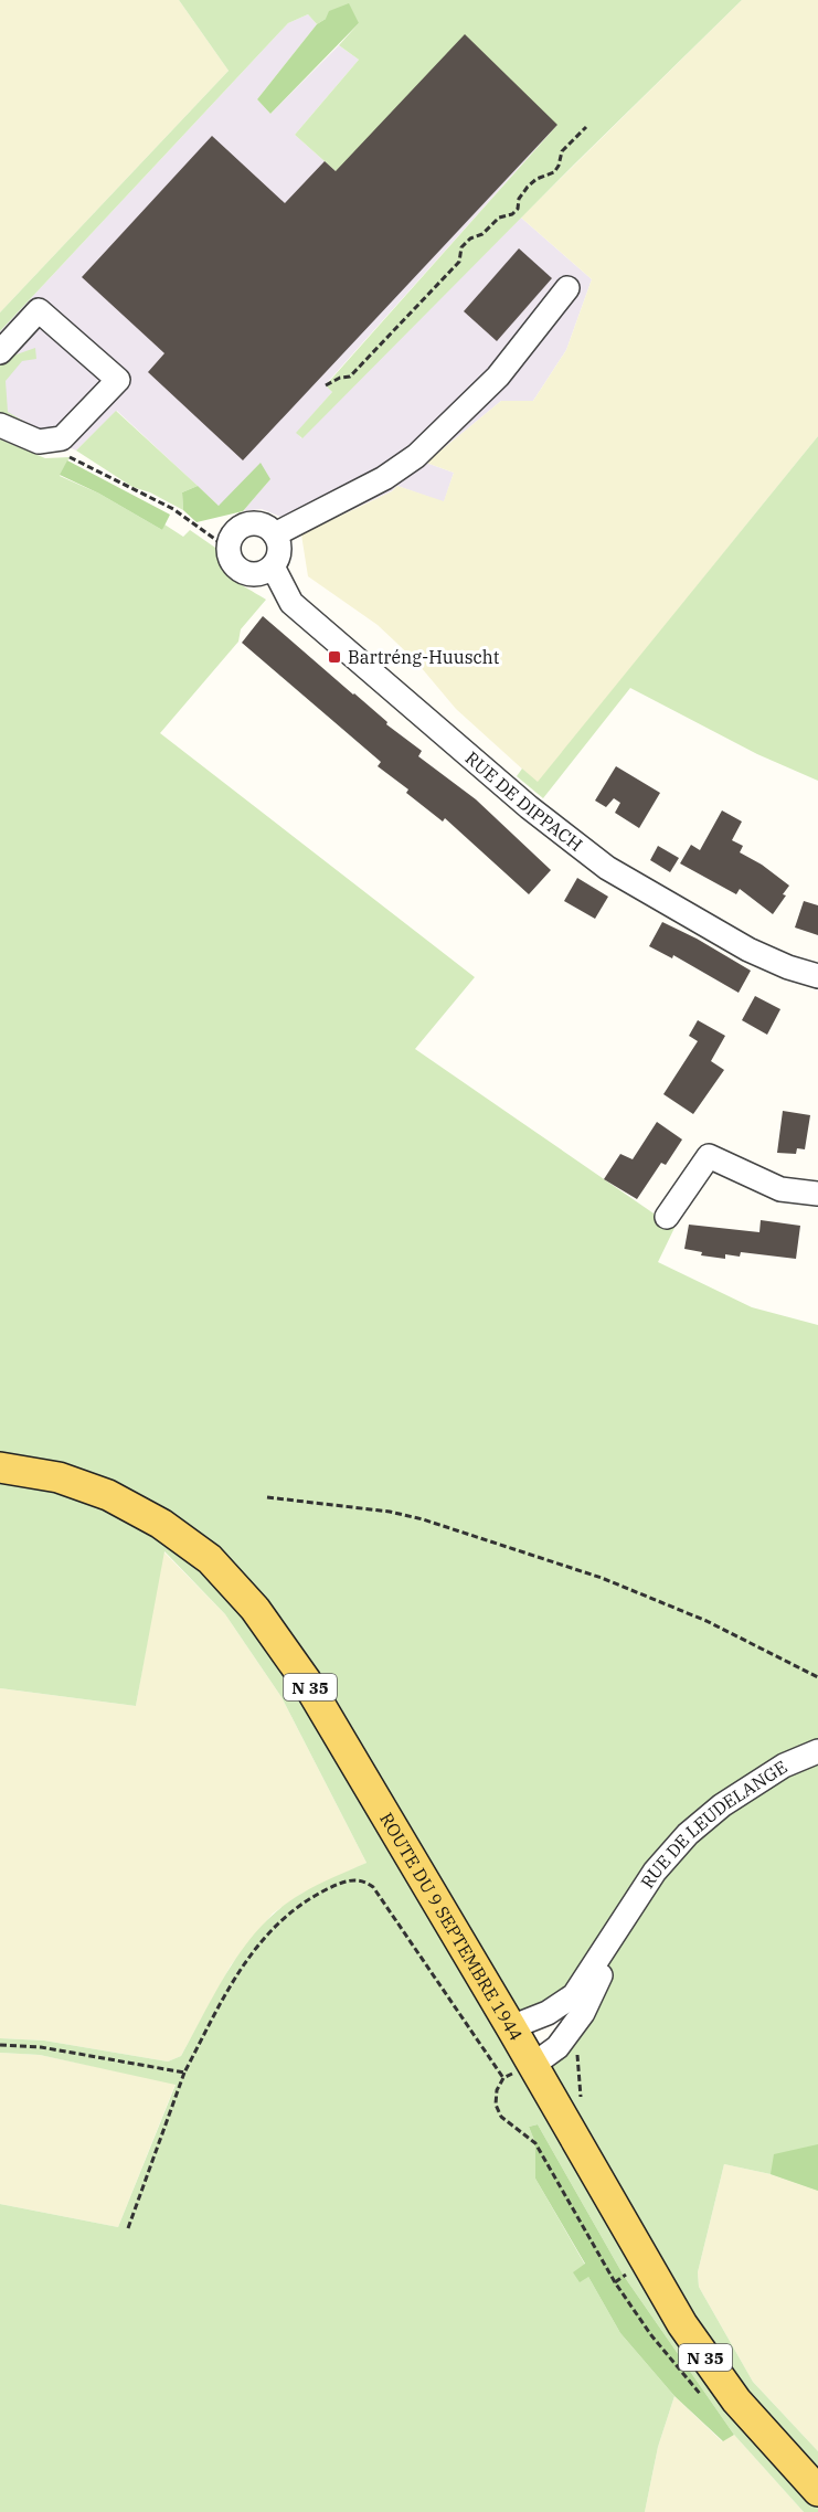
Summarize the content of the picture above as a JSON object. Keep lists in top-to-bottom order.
{
  "streets": {
    "main road": ["N 35", "ROUTE DU 9 SEPTEMBRE 1944"],
    "street": ["RUE DE DIPPACH", "RUE DE LEUDELANGE"]
  },
  "crossings": [
    ["RUE DE LEUDELANGE", "ROUTE DU 9 SEPTEMBRE 1944"]
  ],
  "places": {
    "transit": ["Bartréng-Huuscht"]
  }
}
